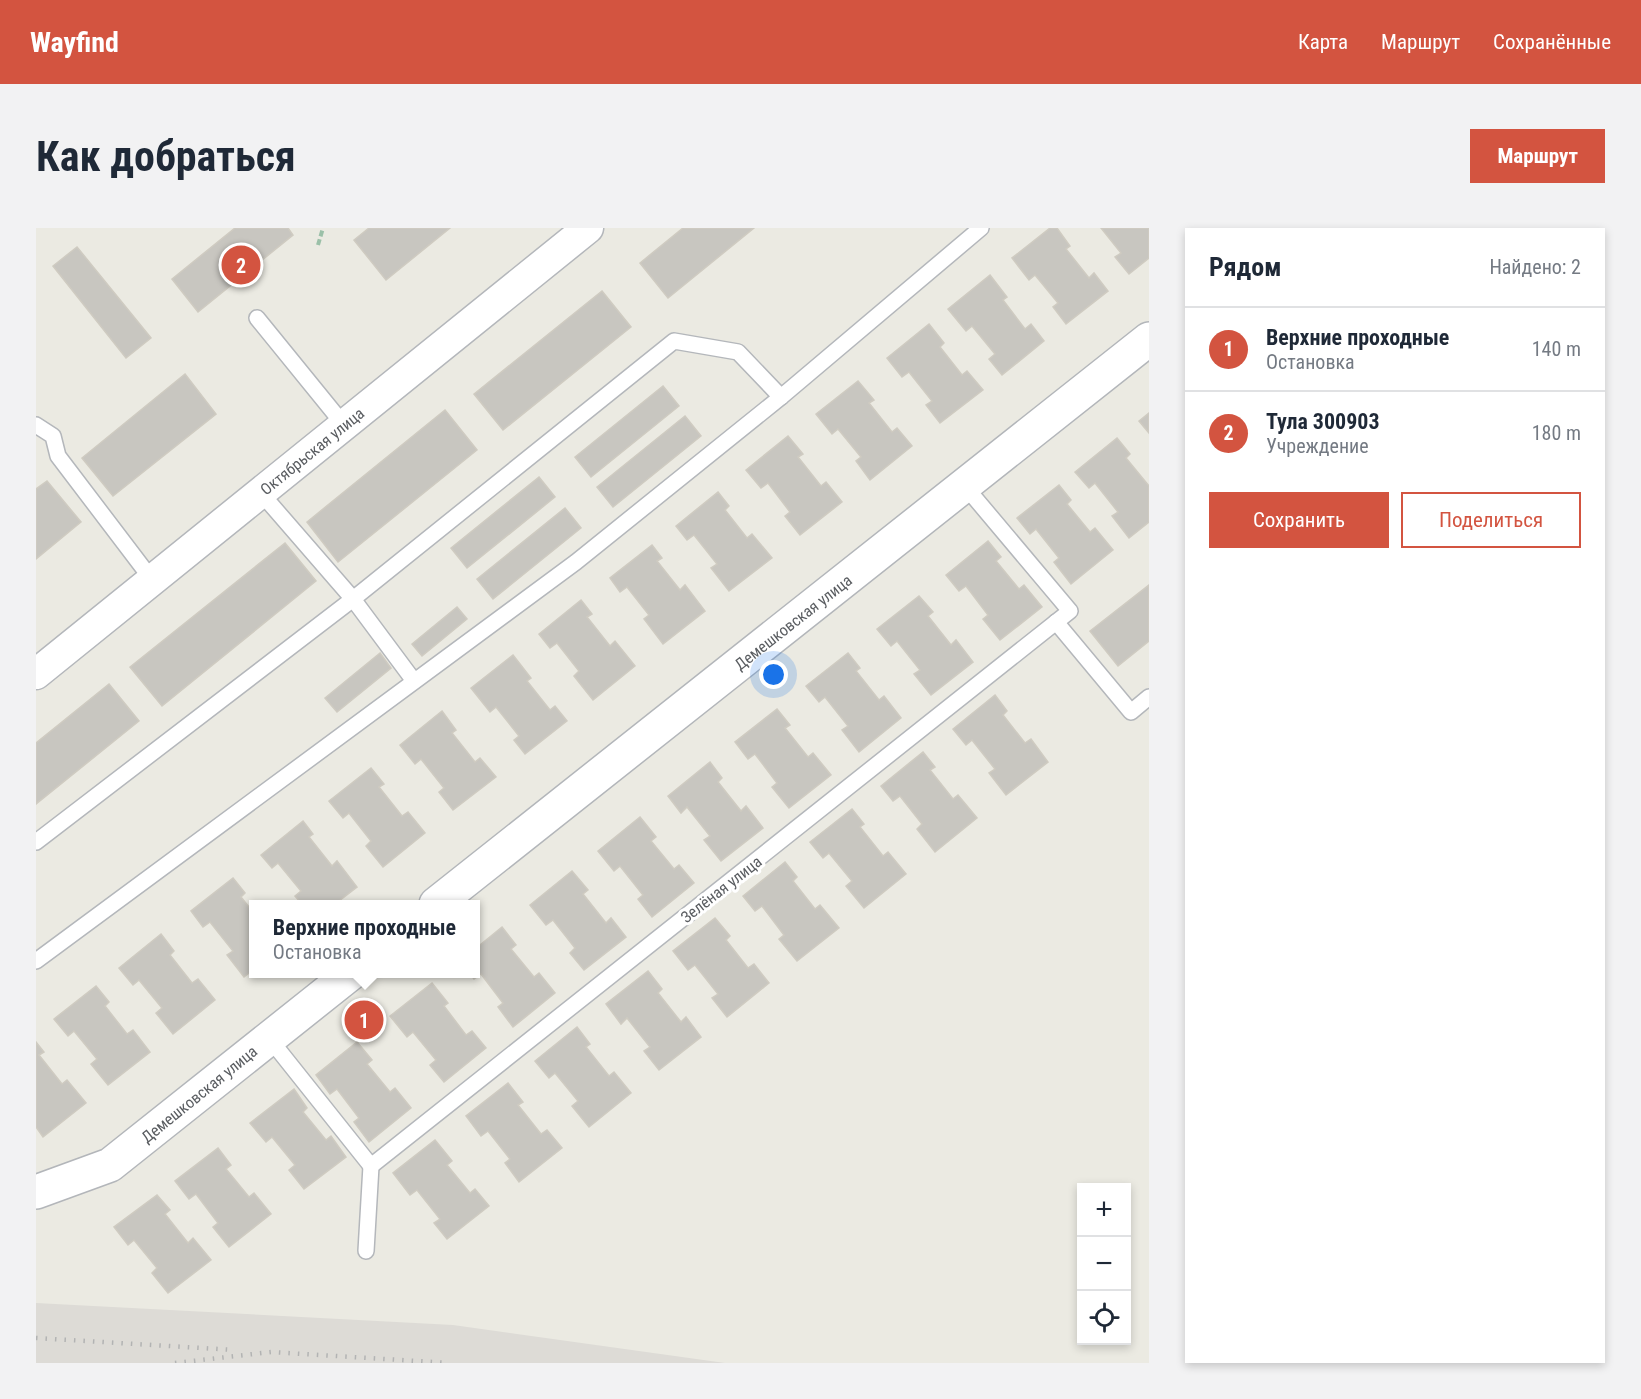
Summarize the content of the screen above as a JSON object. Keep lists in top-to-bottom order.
{
  "streets": {
    "street": ["Октябрьская улица", "Демешковская улица"],
    "lane": ["Зелёная улица"]
  },
  "page": {
    "header": "Wayfind",
    "nav": ["Карта", "Маршрут", "Сохранённые"],
    "buttons": [
      "Маршрут",
      ["Сохранить", "Поделиться"]
    ],
    "title": "Как добраться",
    "heading": ["Рядом", "Найдено: 2"],
    "pins": ["2", "1"],
    "list": [
      {
        "mark": "1",
        "name": "Верхние проходные",
        "note": "Остановка",
        "value": "140 m"
      },
      {
        "mark": "2",
        "name": "Тула 300903",
        "note": "Учреждение",
        "value": "180 m"
      }
    ],
    "popup": ["Верхние проходные", "Остановка"],
    "map_buttons": ["+", "−"]
  }
}
